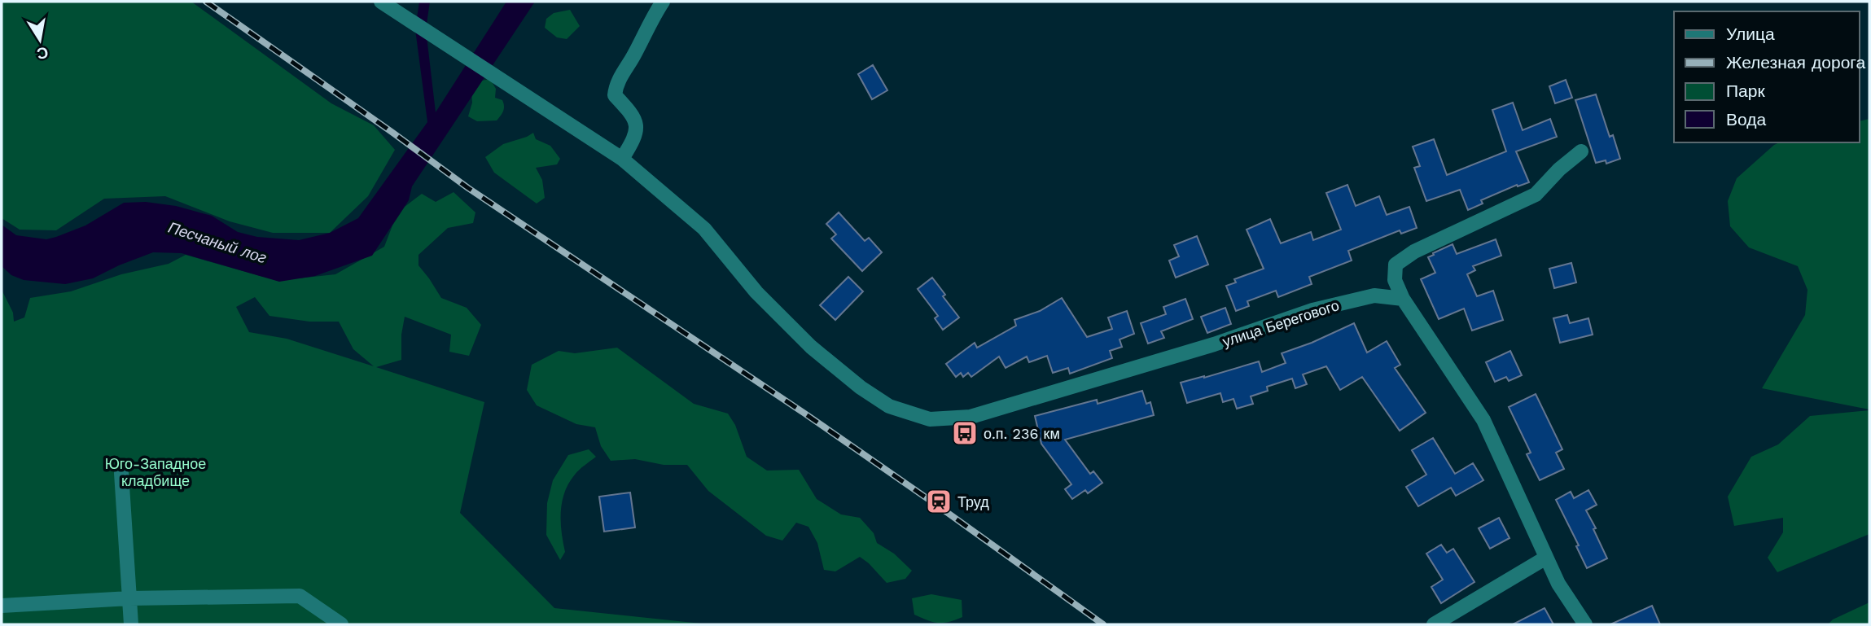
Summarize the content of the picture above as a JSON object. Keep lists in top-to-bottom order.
{
  "streets": {
    "street": ["улица Берегового"]
  },
  "water": ["Песчаный лог"],
  "parks": ["Юго-Западное кладбище"],
  "places": {
    "bus stop": ["о.п. 236 км"],
    "station": ["Труд"]
  },
  "legend": [
    "Улица",
    "Железная дорога",
    "Парк",
    "Вода"
  ],
  "north": "bottom"
}
